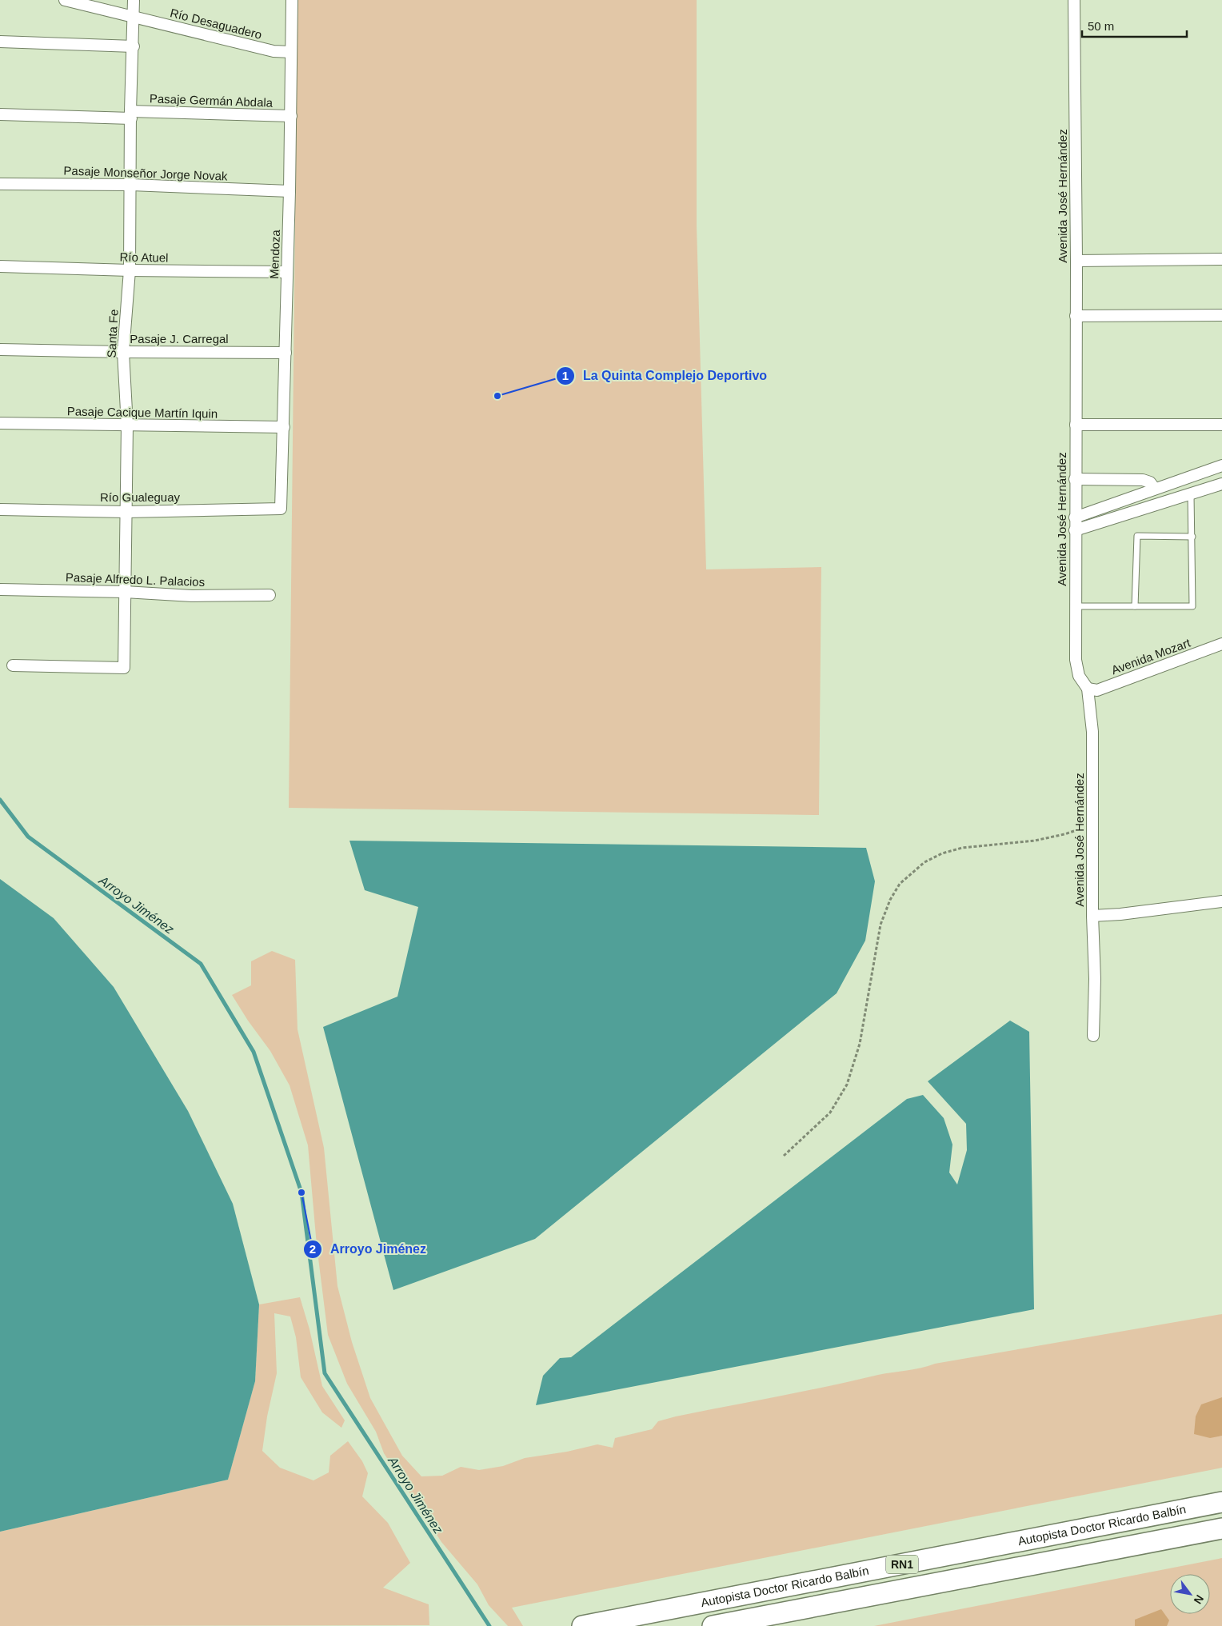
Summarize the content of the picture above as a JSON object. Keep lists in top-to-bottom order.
{
  "streets": {
    "highway": ["Autopista Doctor Ricardo Balbín", "RN1"],
    "street": [
      "Río Desaguadero",
      "Pasaje Germán Abdala",
      "Pasaje Monseñor Jorge Novak",
      "Avenida José Hernández",
      "Mendoza",
      "Río Atuel",
      "Santa Fe",
      "Pasaje J. Carregal",
      "Pasaje Cacique Martín Iquin",
      "Río Gualeguay",
      "Pasaje Alfredo L. Palacios",
      "Avenida Mozart"
    ]
  },
  "crossings": [
    ["Río Desaguadero", "Mendoza"],
    ["Río Desaguadero", "Santa Fe"],
    ["Pasaje Germán Abdala", "Mendoza"],
    ["Pasaje Germán Abdala", "Santa Fe"],
    ["Pasaje Monseñor Jorge Novak", "Mendoza"],
    ["Pasaje Monseñor Jorge Novak", "Santa Fe"],
    ["Avenida José Hernández", "Avenida Mozart"],
    ["Mendoza", "Río Atuel"],
    ["Mendoza", "Pasaje J. Carregal"],
    ["Mendoza", "Pasaje Cacique Martín Iquin"],
    ["Mendoza", "Río Gualeguay"],
    ["Río Atuel", "Santa Fe"],
    ["Santa Fe", "Pasaje J. Carregal"],
    ["Santa Fe", "Pasaje Cacique Martín Iquin"],
    ["Santa Fe", "Río Gualeguay"],
    ["Santa Fe", "Pasaje Alfredo L. Palacios"]
  ],
  "water": ["Arroyo Jiménez"],
  "places": ["La Quinta Complejo Deportivo", "Arroyo Jiménez"],
  "scale_bar": "50 m",
  "north": "bottom right"
}
